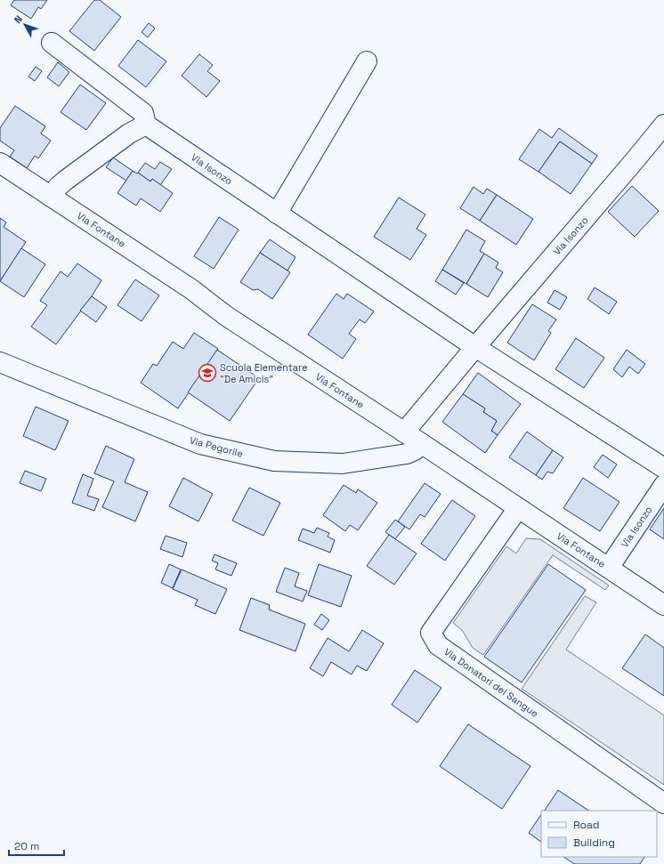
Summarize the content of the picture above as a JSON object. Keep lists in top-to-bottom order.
{
  "streets": {
    "street": [
      "Via Isonzo",
      "Via Fontane",
      "Via Pegorile",
      "Via Donatori del Sangue"
    ]
  },
  "crossings": [
    ["Via Isonzo", "Via Fontane"],
    ["Via Fontane", "Via Pegorile"],
    ["Via Fontane", "Via Donatori del Sangue"]
  ],
  "places": {
    "school or university": ["Scuola Elementare \"De Amicis\""]
  },
  "legend": ["Road", "Building"],
  "scale_bar": "20 m",
  "north": "top left"
}
